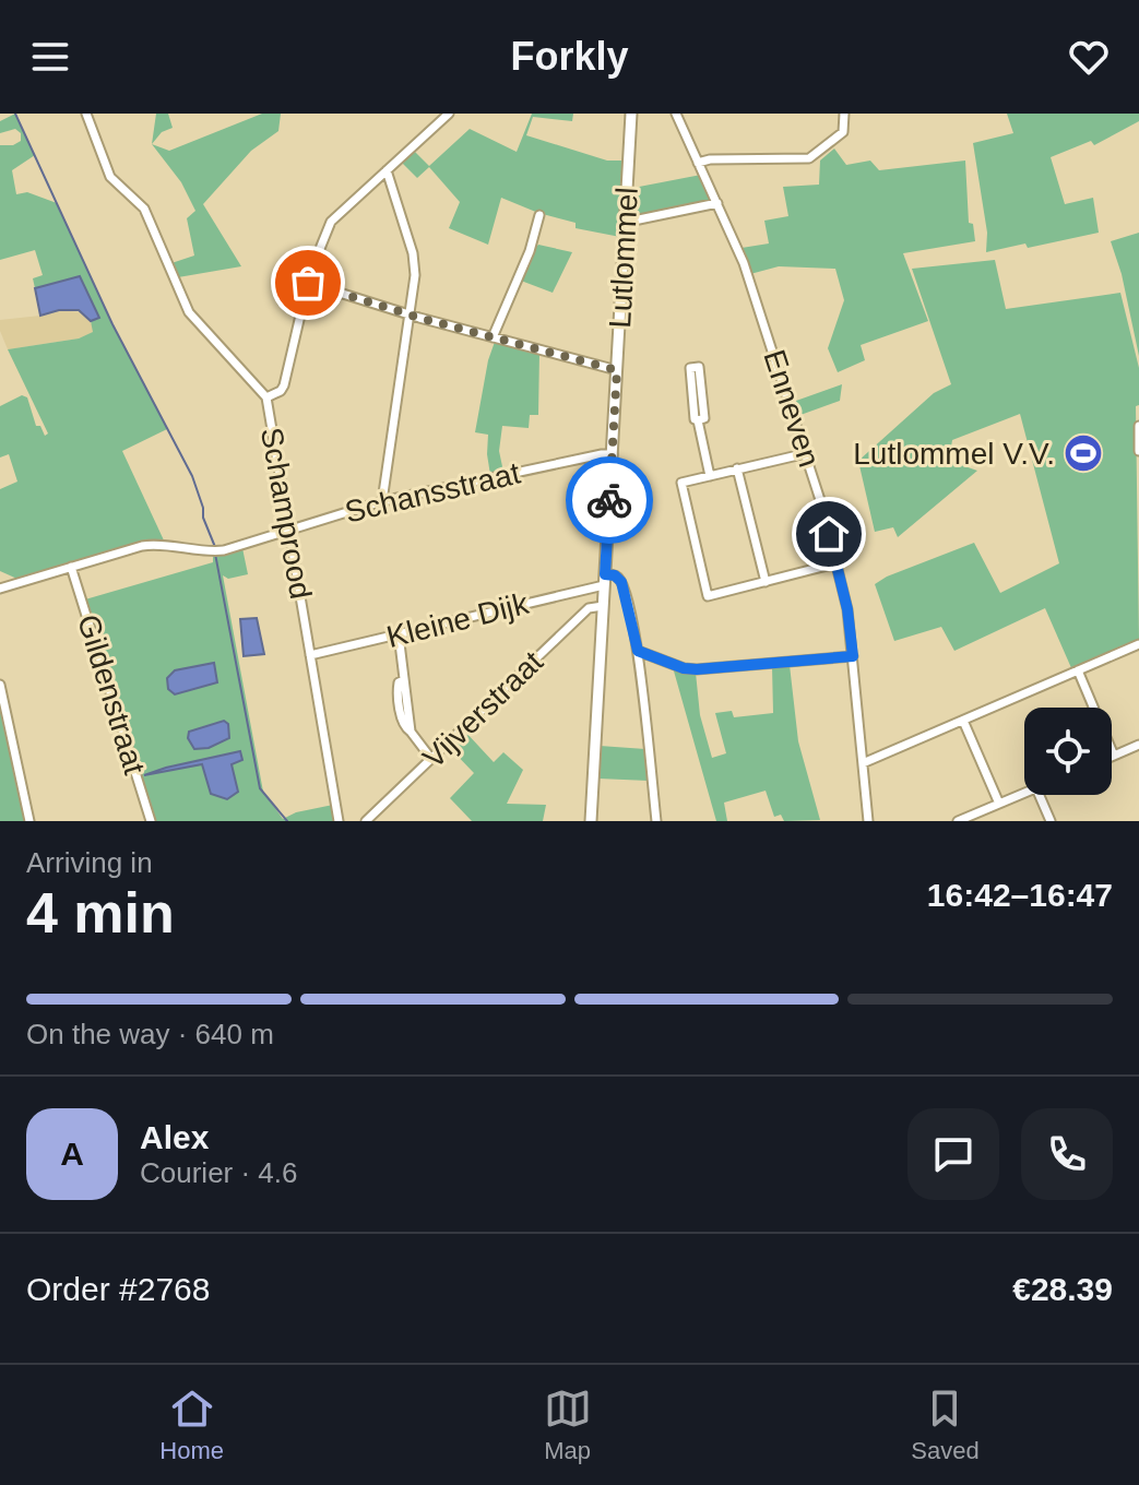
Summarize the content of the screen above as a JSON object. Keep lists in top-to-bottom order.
{
  "streets": {
    "main road": ["Lutlommel"],
    "street": [
      "Enneven",
      "Schansstraat",
      "Schamprood",
      "Kleine Dijk",
      "Gildenstraat",
      "Vijverstraat"
    ]
  },
  "crossings": [
    ["Lutlommel", "Schansstraat"],
    ["Lutlommel", "Kleine Dijk"],
    ["Lutlommel", "Vijverstraat"],
    ["Schansstraat", "Schamprood"],
    ["Schansstraat", "Gildenstraat"],
    ["Schamprood", "Kleine Dijk"]
  ],
  "places": {
    "sports": ["Lutlommel V.V."]
  },
  "page": {
    "header": "Forkly",
    "heading": ["4 min", "Arriving in", "16:42–16:47"],
    "panel": [
      "Alex",
      "Courier · 4.6",
      "Order #2768",
      "€28.39"
    ],
    "bar": "On the way · 640 m",
    "round": "A",
    "tabs": ["Home", "Map", "Saved"]
  }
}
